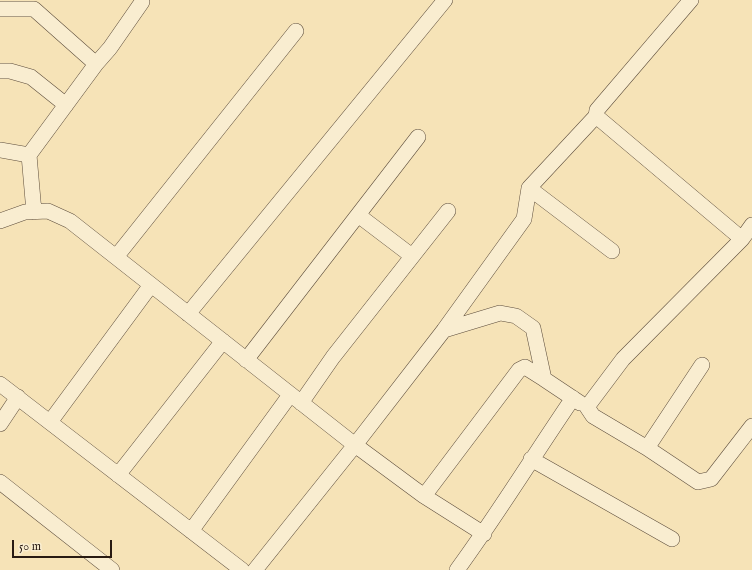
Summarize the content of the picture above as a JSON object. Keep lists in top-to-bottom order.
{
  "scale_bar": "50 m"
}
